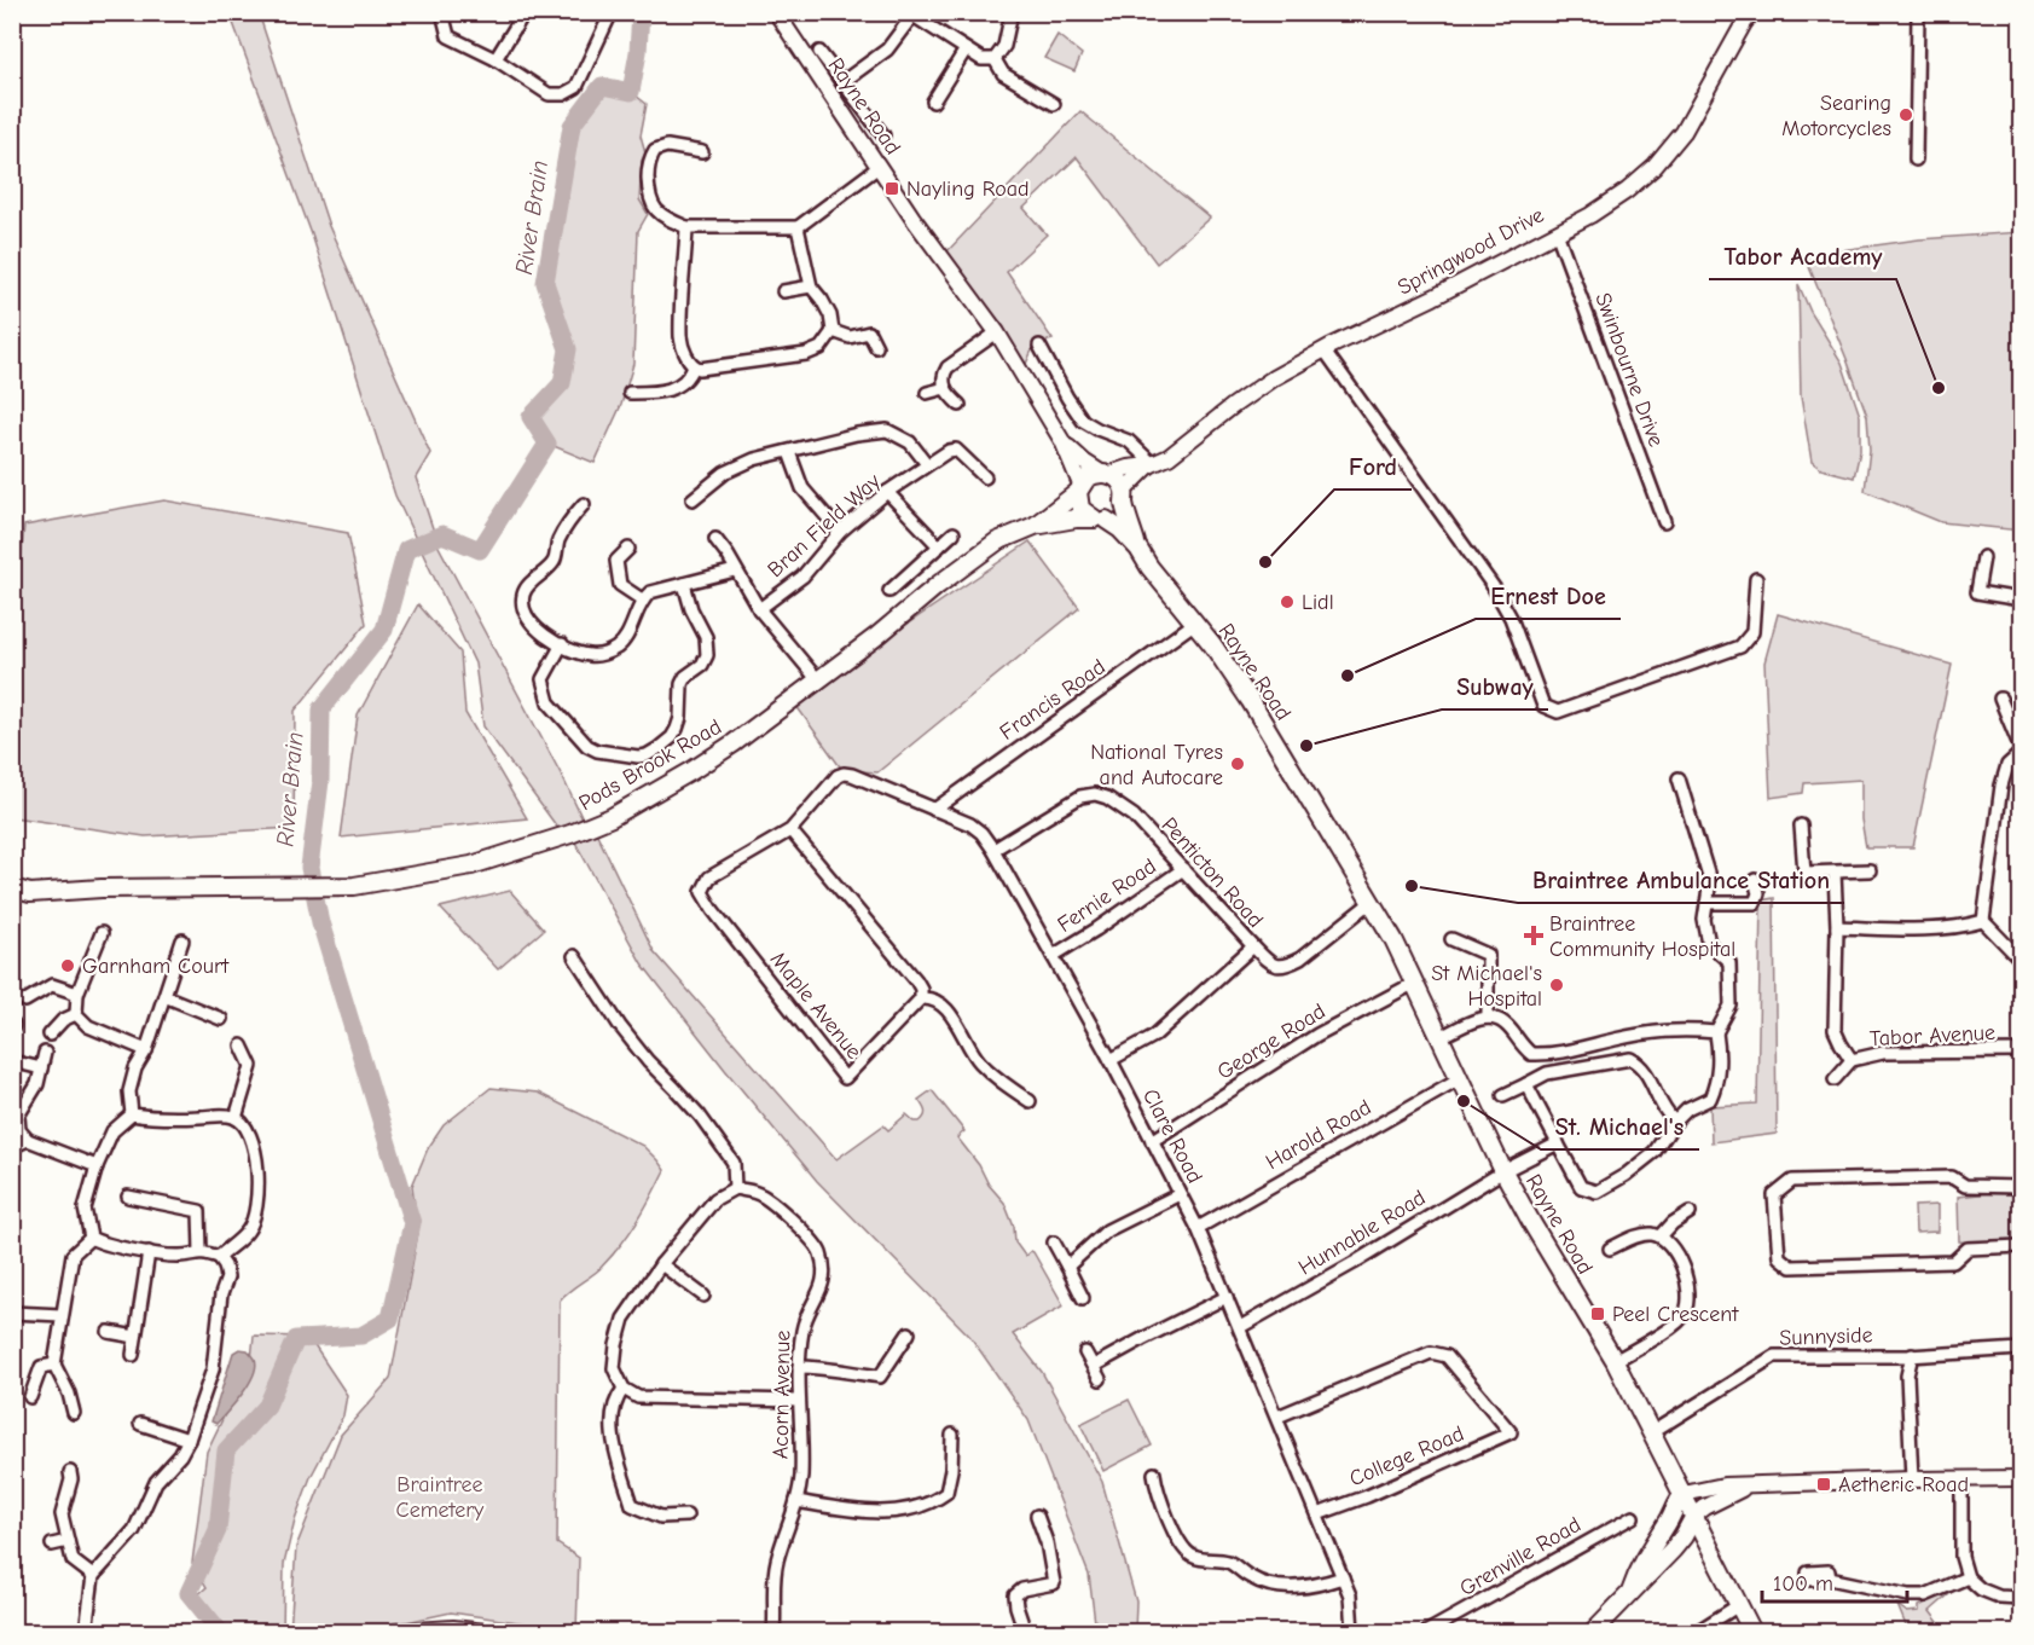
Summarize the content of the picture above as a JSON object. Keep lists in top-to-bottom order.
{
  "streets": {
    "main road": ["Rayne Road", "Pods Brook Road"],
    "street": [
      "Springwood Drive",
      "Swinbourne Drive",
      "Bran Field Way",
      "Francis Road",
      "Penticton Road",
      "Fernie Road",
      "Maple Avenue",
      "Tabor Avenue",
      "George Road",
      "Harold Road",
      "Clare Road",
      "Hunnable Road",
      "Sunnyside",
      "Acorn Avenue",
      "College Road",
      "Grenville Road"
    ]
  },
  "crossings": [
    ["Rayne Road", "Springwood Drive"],
    ["Rayne Road", "Francis Road"],
    ["Rayne Road", "Penticton Road"],
    ["Rayne Road", "George Road"],
    ["Rayne Road", "Harold Road"],
    ["Rayne Road", "Hunnable Road"],
    ["Rayne Road", "Sunnyside"],
    ["Springwood Drive", "Swinbourne Drive"],
    ["Francis Road", "Clare Road"],
    ["Penticton Road", "Fernie Road"],
    ["Penticton Road", "Clare Road"],
    ["Fernie Road", "Clare Road"],
    ["George Road", "Clare Road"],
    ["Harold Road", "Clare Road"],
    ["Clare Road", "Hunnable Road"],
    ["Clare Road", "College Road"]
  ],
  "water": ["River Brain"],
  "parks": ["Braintree Cemetery"],
  "places": {
    "other": [
      "Searing Motorcycles",
      "Tabor Academy",
      "Ford",
      "Lidl",
      "Ernest Doe",
      "Subway",
      "National Tyres and Autocare",
      "Braintree Ambulance Station",
      "Garnham Court",
      "St Michael's Hospital",
      "St. Michael's"
    ],
    "transit": ["Nayling Road", "Peel Crescent", "Aetheric Road"],
    "health": ["Braintree Community Hospital"]
  },
  "scale_bar": "100 m"
}
